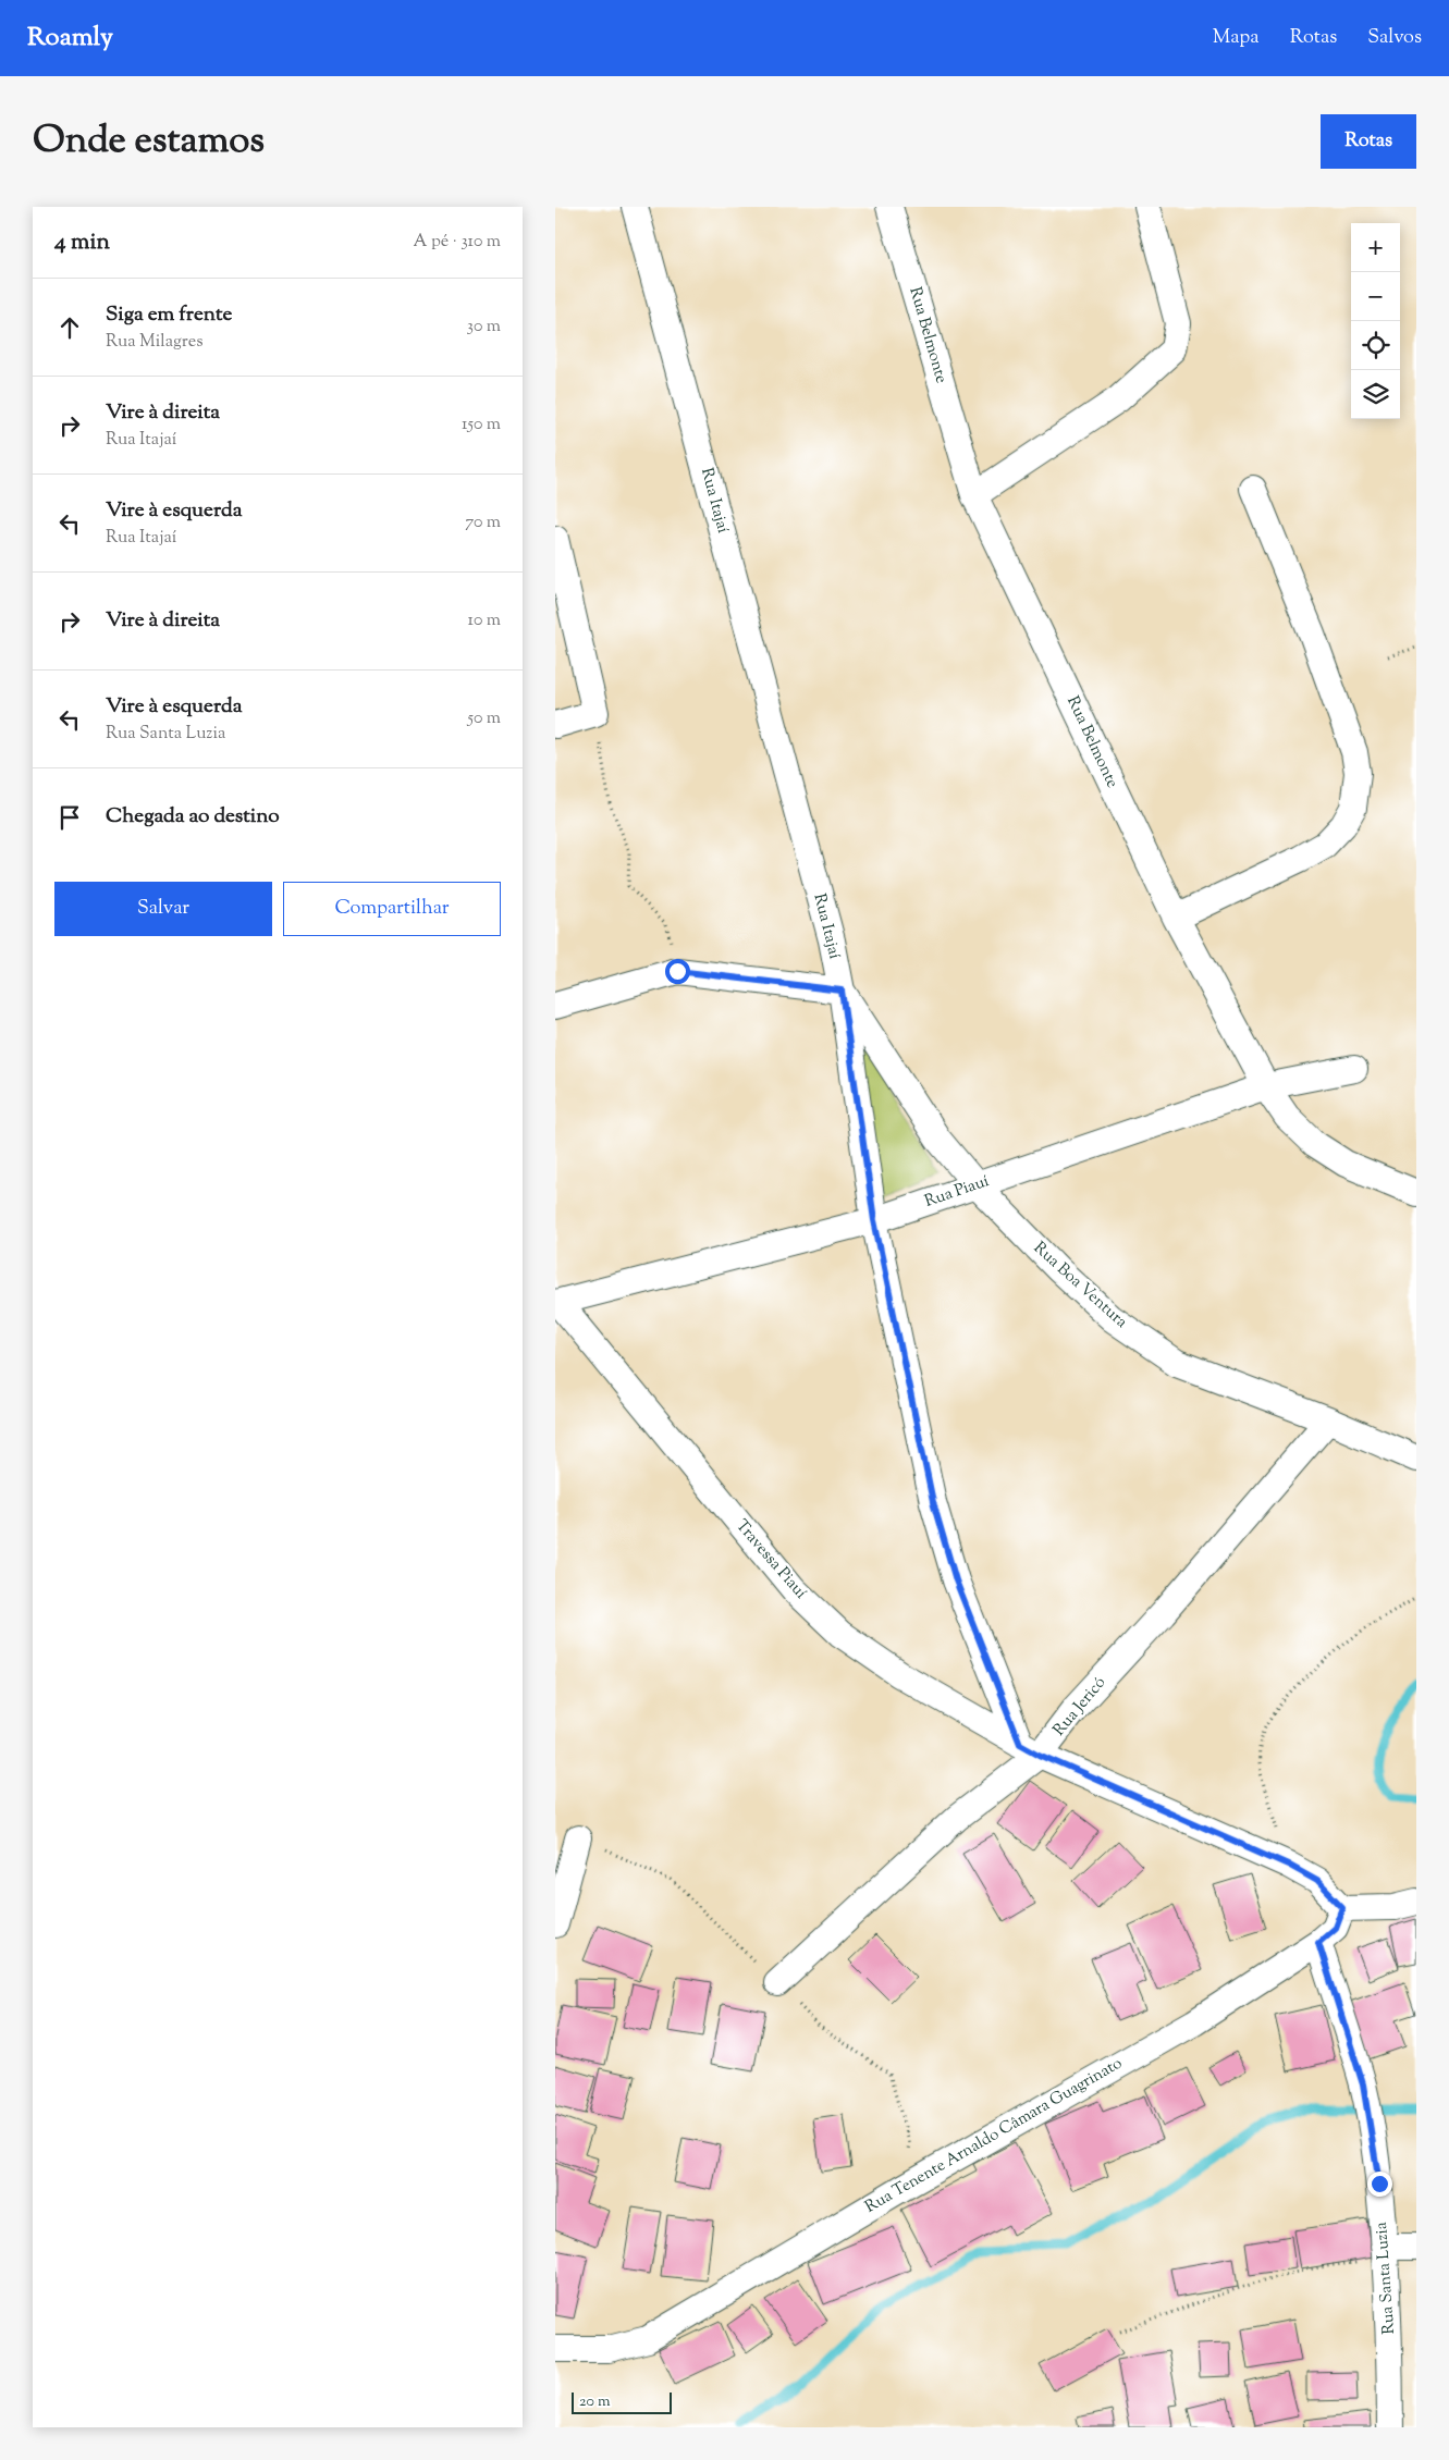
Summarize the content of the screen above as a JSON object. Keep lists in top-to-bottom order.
{
  "streets": {
    "street": [
      "Rua Belmonte",
      "Rua Itajaí",
      "Rua Piauí",
      "Rua Boa Ventura",
      "Travessa Piauí",
      "Rua Jericó",
      "Rua Tenente Arnaldo Câmara Guagrinato",
      "Rua Santa Luzia"
    ]
  },
  "crossings": [
    ["Rua Belmonte", "Rua Piauí"],
    ["Rua Itajaí", "Rua Piauí"],
    ["Rua Itajaí", "Rua Boa Ventura"],
    ["Rua Itajaí", "Travessa Piauí"],
    ["Rua Itajaí", "Rua Jericó"],
    ["Rua Piauí", "Rua Boa Ventura"],
    ["Rua Piauí", "Travessa Piauí"],
    ["Rua Boa Ventura", "Rua Jericó"],
    ["Travessa Piauí", "Rua Jericó"],
    ["Rua Tenente Arnaldo Câmara Guagrinato", "Rua Santa Luzia"]
  ],
  "scale_bar": "20 m",
  "page": {
    "header": "Roamly",
    "nav": ["Mapa", "Rotas", "Salvos"],
    "title": "Onde estamos",
    "buttons": [
      "Rotas",
      ["Salvar", "Compartilhar"]
    ],
    "heading": ["4 min", "A pé · 310 m"],
    "map_buttons": ["+", "−"],
    "list": [
      ["Siga em frente", "Rua Milagres", "30 m"],
      ["Vire à direita", "Rua Itajaí", "150 m"],
      ["Vire à esquerda", "Rua Itajaí", "70 m"],
      ["Vire à direita", "10 m"],
      ["Vire à esquerda", "Rua Santa Luzia", "50 m"],
      "Chegada ao destino"
    ],
    "scale": "20 m"
  }
}
